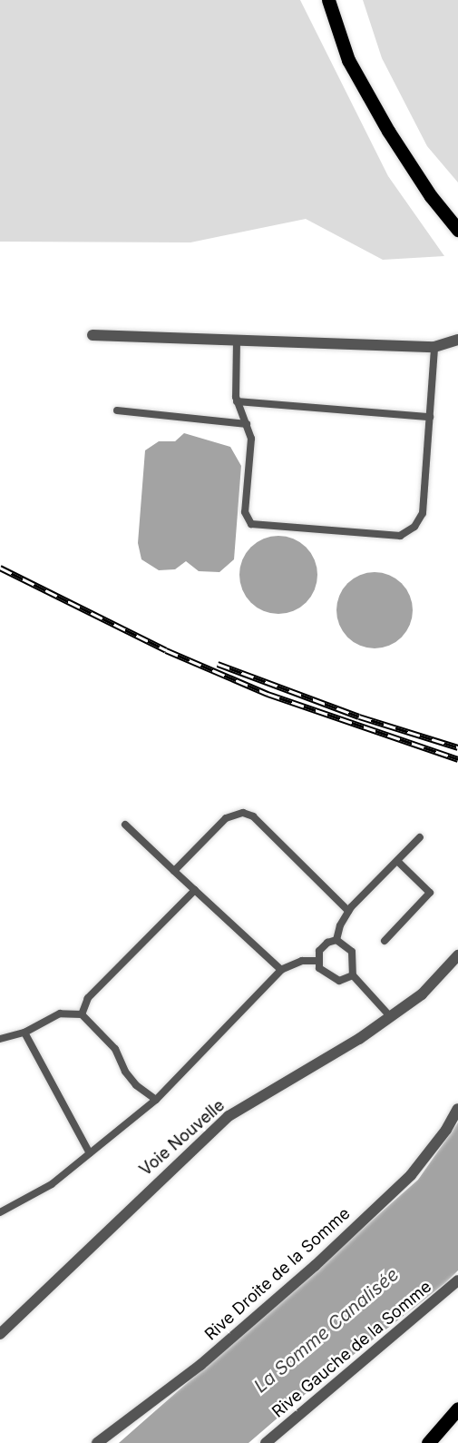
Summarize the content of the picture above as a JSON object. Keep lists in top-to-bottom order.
{
  "streets": {
    "street": ["Voie Nouvelle", "Rive Droite de la Somme", "Rive Gauche de la Somme"]
  },
  "water": ["La Somme Canalisée"]
}
